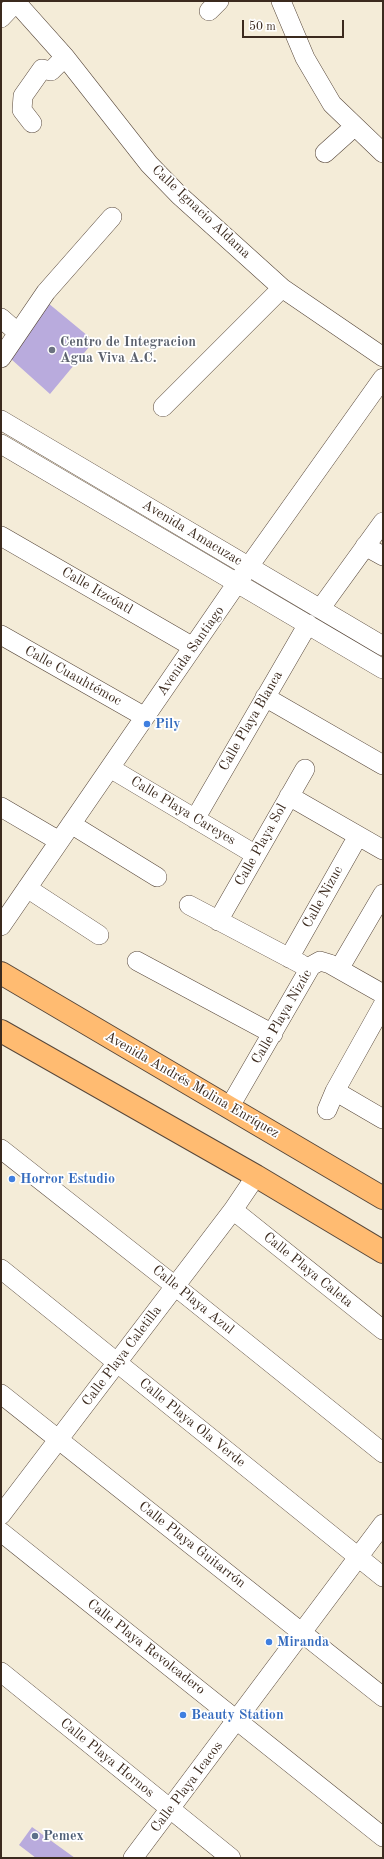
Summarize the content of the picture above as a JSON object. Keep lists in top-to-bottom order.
{
  "streets": {
    "main road": ["Avenida Andrés Molina Enríquez"],
    "street": [
      "Calle Ignacio Aldama",
      "Avenida Amacuzac",
      "Calle Itzcóatl",
      "Avenida Santiago",
      "Calle Cuauhtémoc",
      "Calle Playa Blanca",
      "Calle Playa Careyes",
      "Calle Playa Sol",
      "Calle Nizuc",
      "Calle Playa Nizúc",
      "Calle Playa Caleta",
      "Calle Playa Azul",
      "Calle Playa Caletilla",
      "Calle Playa Ola Verde",
      "Calle Playa Guitarrón",
      "Calle Playa Revolcadero",
      "Calle Playa Hornos",
      "Calle Playa Icacos"
    ]
  },
  "crossings": [
    ["Avenida Amacuzac", "Avenida Santiago"],
    ["Avenida Amacuzac", "Calle Playa Blanca"],
    ["Calle Itzcóatl", "Avenida Santiago"],
    ["Avenida Santiago", "Calle Cuauhtémoc"],
    ["Avenida Santiago", "Calle Playa Careyes"],
    ["Calle Playa Blanca", "Calle Playa Careyes"],
    ["Calle Playa Careyes", "Calle Playa Sol"],
    ["Calle Playa Nizúc", "Avenida Andrés Molina Enríquez"],
    ["Calle Playa Caleta", "Calle Playa Caletilla"],
    ["Calle Playa Azul", "Calle Playa Caletilla"],
    ["Calle Playa Caletilla", "Calle Playa Ola Verde"],
    ["Calle Playa Caletilla", "Calle Playa Guitarrón"],
    ["Calle Playa Ola Verde", "Calle Playa Icacos"],
    ["Calle Playa Guitarrón", "Calle Playa Icacos"],
    ["Calle Playa Revolcadero", "Calle Playa Icacos"],
    ["Calle Playa Hornos", "Calle Playa Icacos"]
  ],
  "places": [
    "Centro de Integracion Agua Viva A.C.",
    "Pily",
    "Horror Estudio",
    "Miranda",
    "Beauty Station",
    "Pemex"
  ],
  "scale_bar": "50 m"
}
